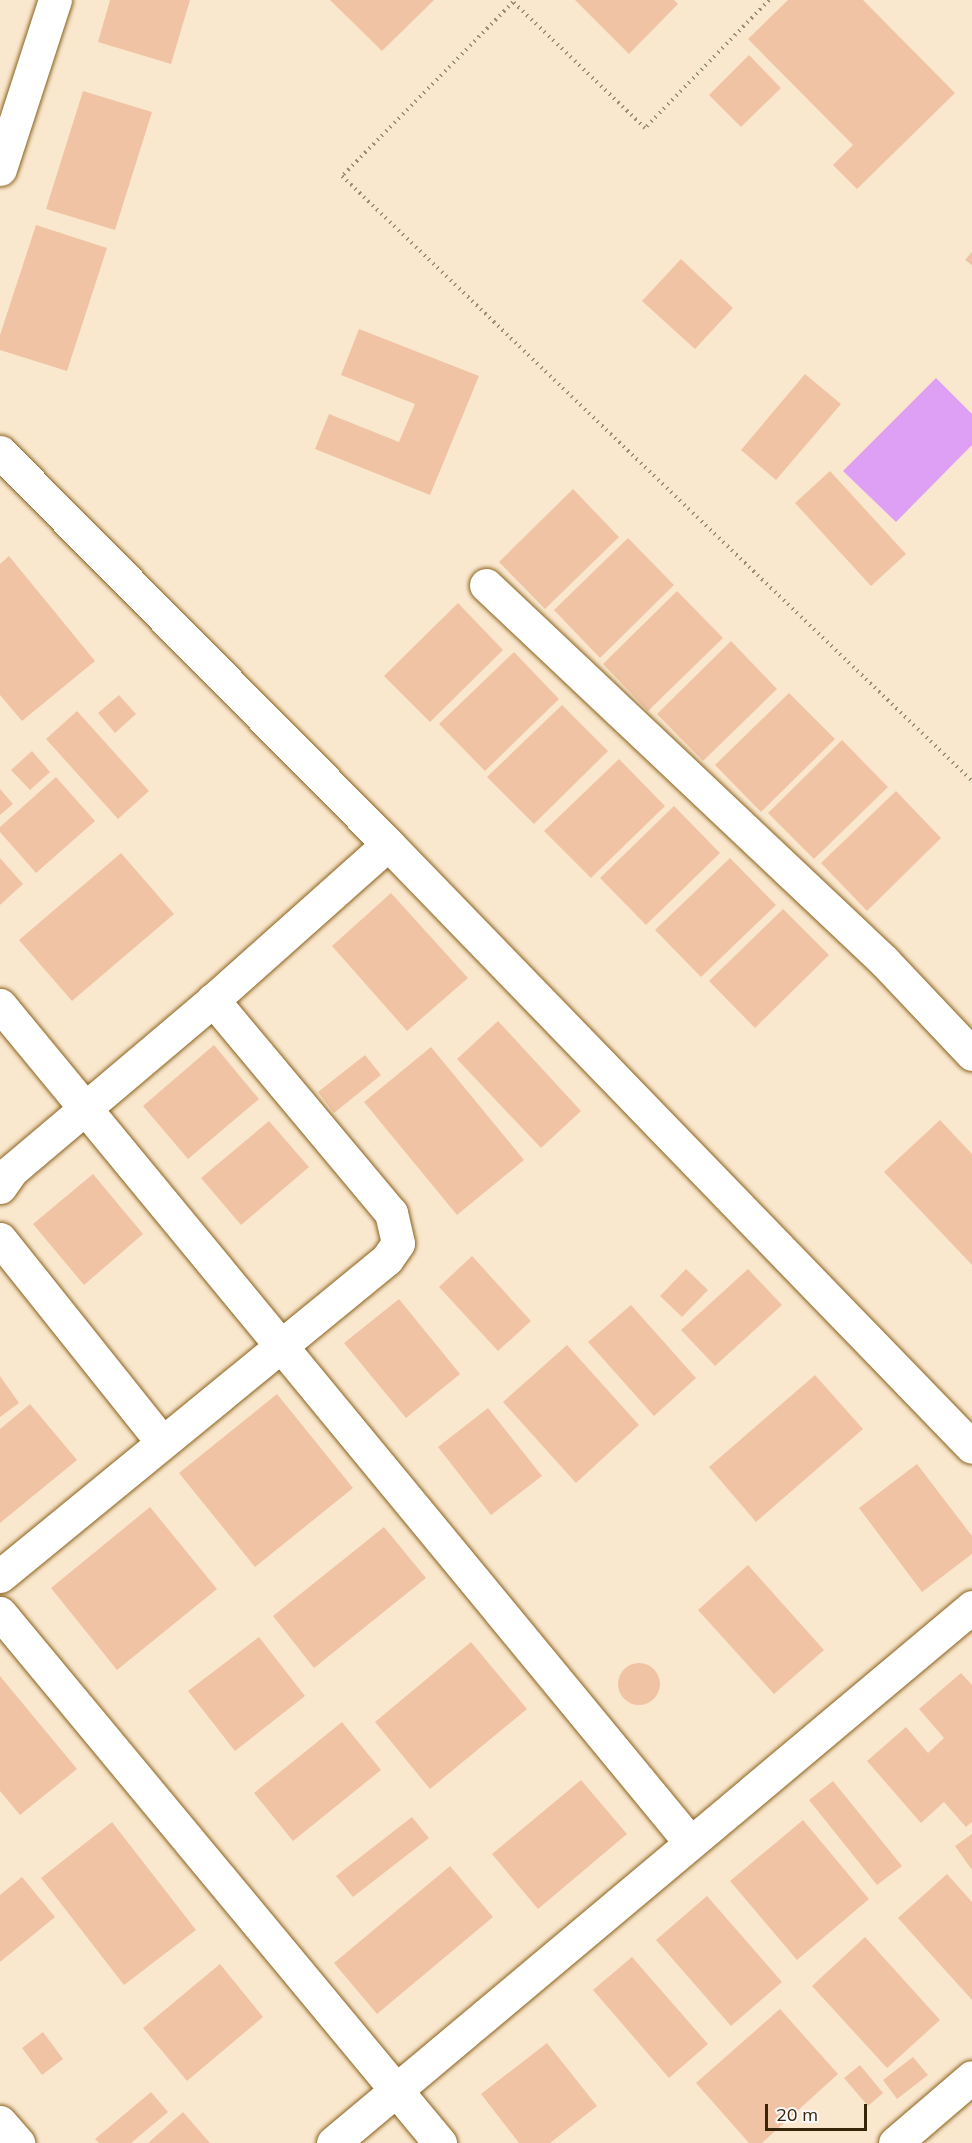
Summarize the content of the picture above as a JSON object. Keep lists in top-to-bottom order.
{
  "scale_bar": "20 m"
}
